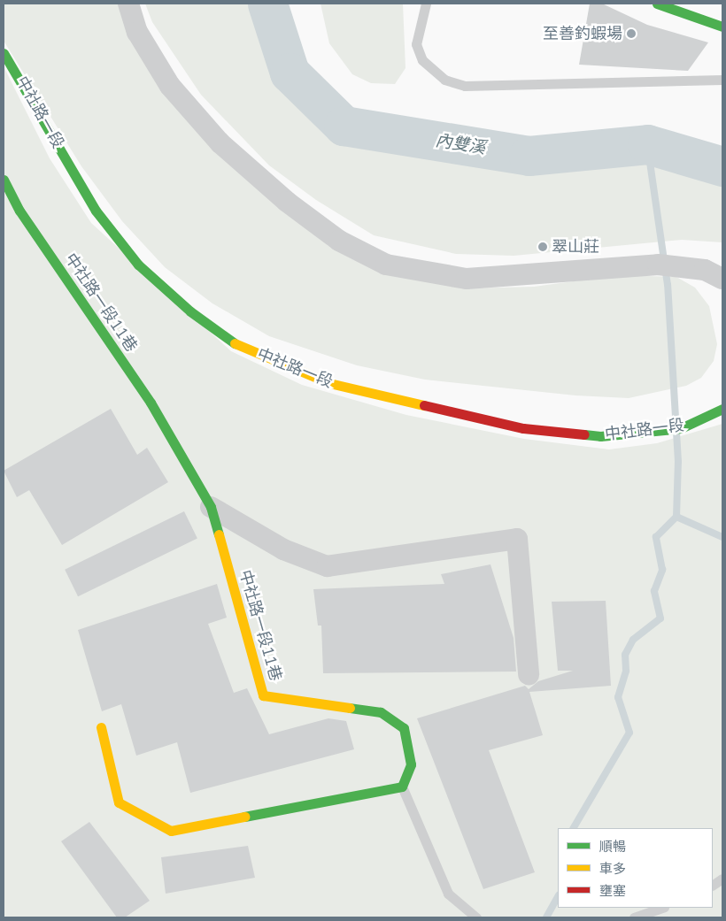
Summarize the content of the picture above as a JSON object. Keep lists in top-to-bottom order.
{
  "streets": {
    "street": ["中社路一段", "中社路一段11巷"]
  },
  "water": ["內雙溪"],
  "places": ["至善釣蝦場", "翠山莊"],
  "legend": ["順暢", "車多", "壅塞"]
}
